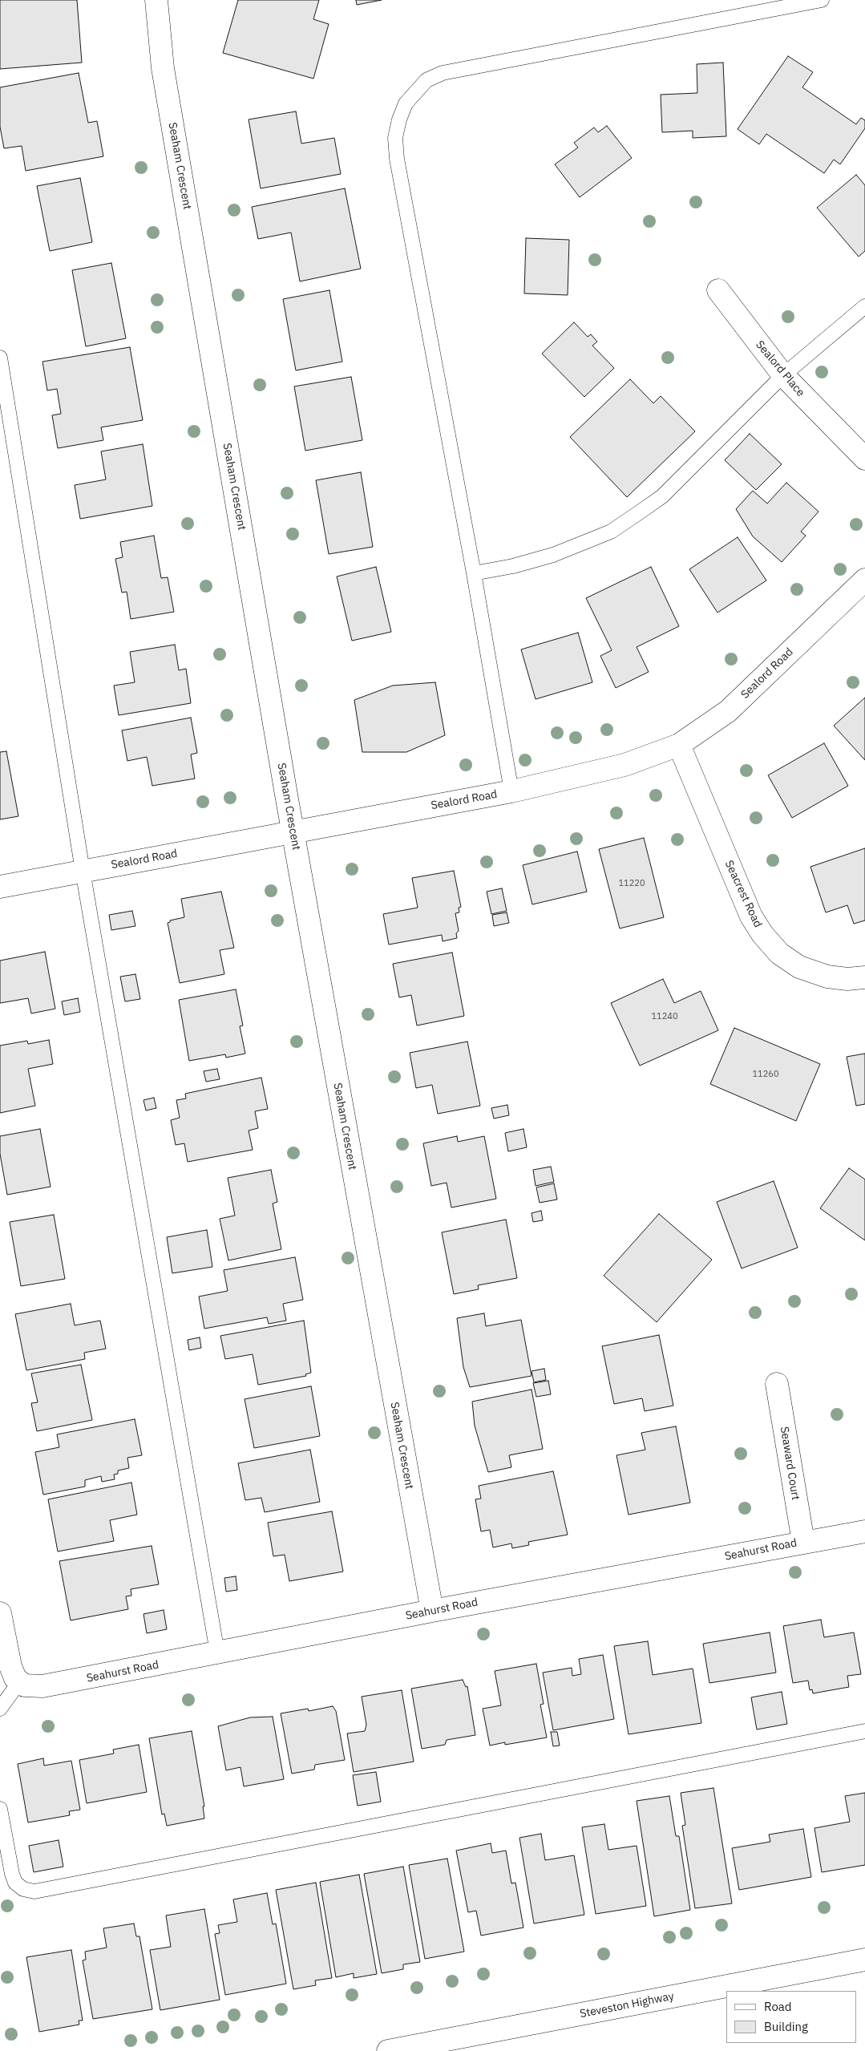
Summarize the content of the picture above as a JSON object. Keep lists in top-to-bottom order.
{
  "streets": {
    "street": [
      "Seaham Crescent",
      "Sealord Place",
      "Sealord Road",
      "Seacrest Road",
      "Seaward Court",
      "Seahurst Road",
      "Steveston Highway"
    ]
  },
  "crossings": [
    ["Seaham Crescent", "Sealord Road"],
    ["Seaham Crescent", "Seahurst Road"],
    ["Sealord Road", "Seacrest Road"],
    ["Seaward Court", "Seahurst Road"]
  ],
  "house_numbers": ["11220", "11240", "11260"],
  "legend": ["Road", "Building"]
}
